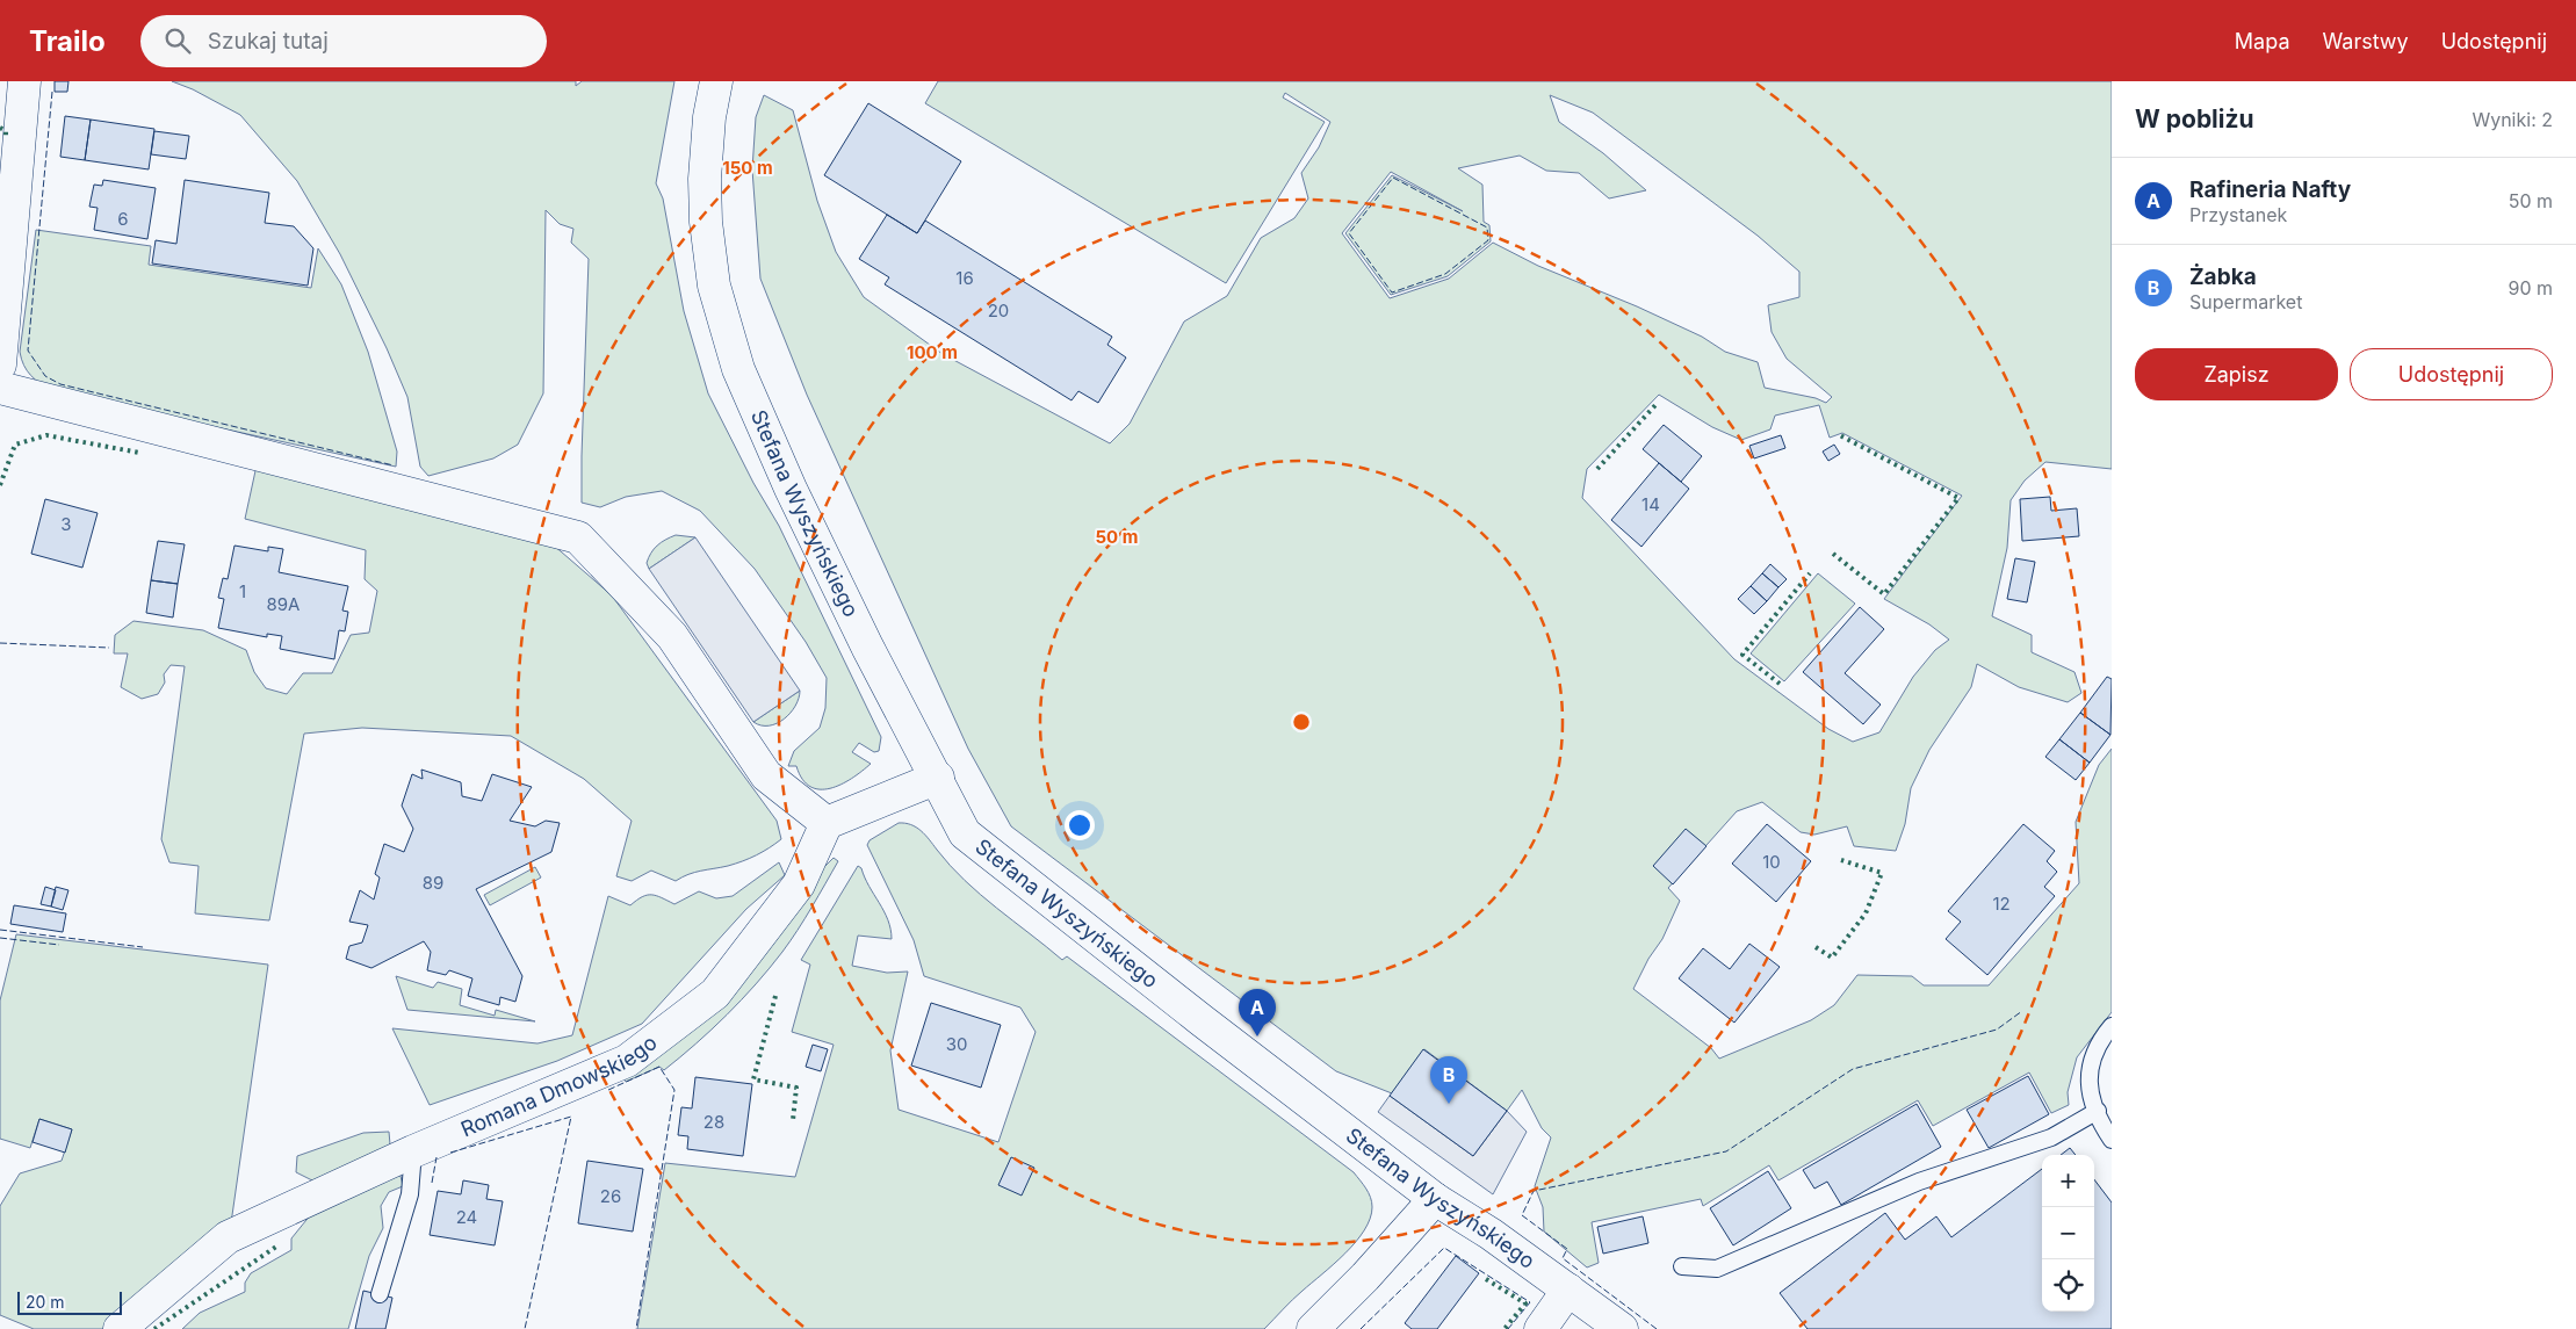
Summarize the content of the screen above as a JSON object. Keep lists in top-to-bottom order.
{
  "streets": {
    "street": ["Stefana Wyszyńskiego", "Romana Dmowskiego"]
  },
  "house_numbers": [
    "6",
    "16",
    "20",
    "14",
    "3",
    "1",
    "89A",
    "10",
    "89",
    "12",
    "30",
    "28",
    "26",
    "24"
  ],
  "scale_bar": "20 m",
  "page": {
    "header": "Trailo",
    "search": "Szukaj tutaj",
    "nav": ["Mapa", "Warstwy", "Udostępnij"],
    "heading": ["W pobliżu", "Wyniki: 2"],
    "list": [
      {
        "mark": "A",
        "name": "Rafineria Nafty",
        "note": "Przystanek",
        "value": "50 m"
      },
      {
        "mark": "B",
        "name": "Żabka",
        "note": "Supermarket",
        "value": "90 m"
      }
    ],
    "buttons": ["Zapisz", "Udostępnij"],
    "pins": ["A", "B"],
    "map_buttons": ["+", "−"],
    "scale": "20 m"
  },
  "rings": ["150 m", "100 m", "50 m"]
}
